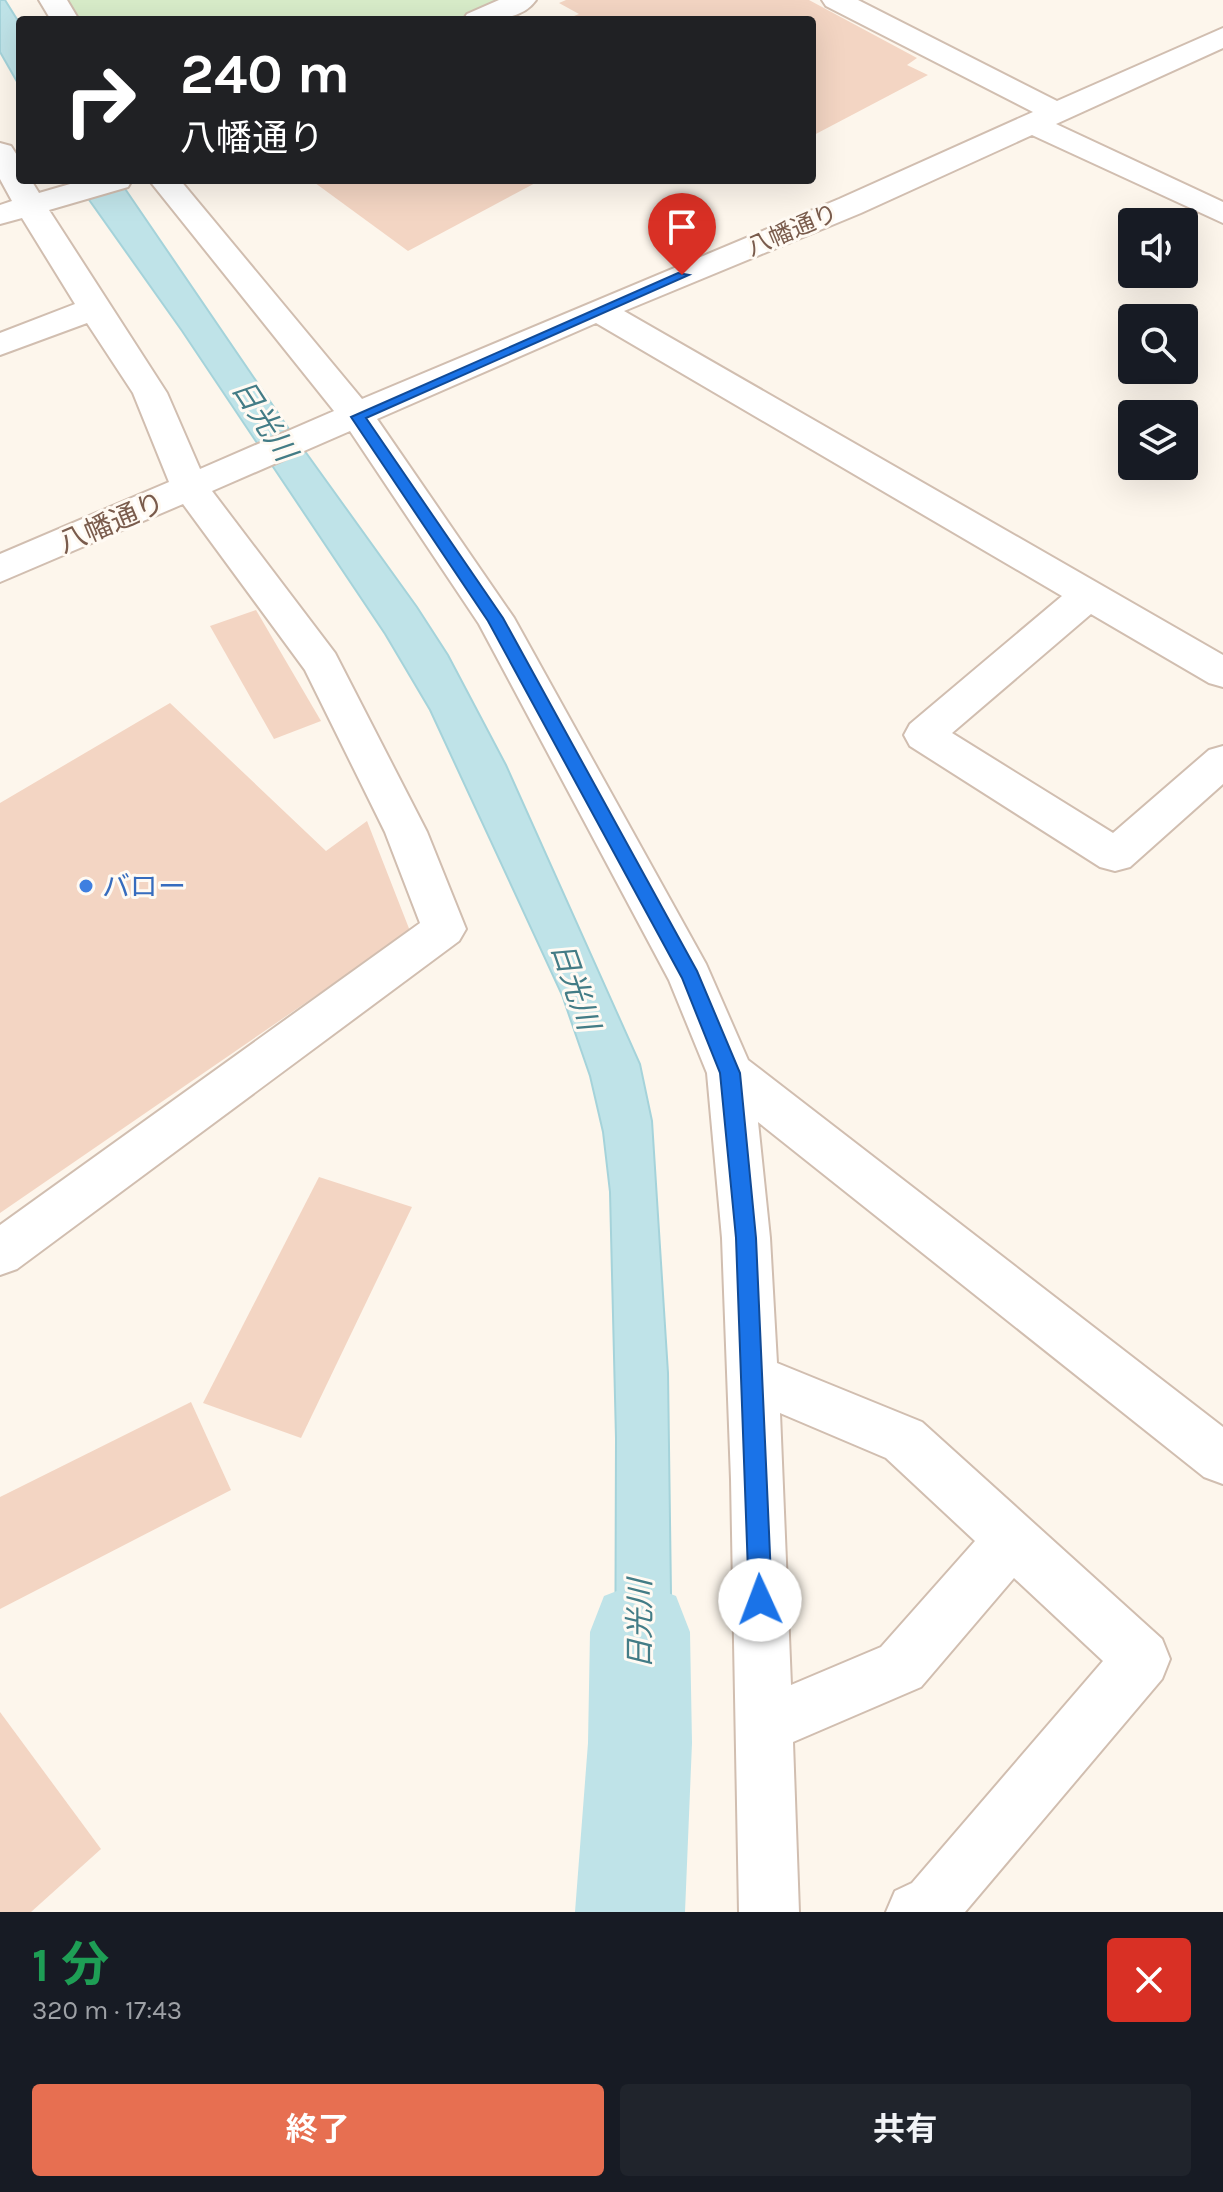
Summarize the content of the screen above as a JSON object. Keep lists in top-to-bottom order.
{
  "streets": {
    "street": ["八幡通り"]
  },
  "water": ["日光川"],
  "places": ["バロー"],
  "page": {
    "turn": ["240 m", "八幡通り"],
    "heading": ["1 分", "320 m · 17:43"],
    "buttons": ["終了", "共有"]
  }
}
